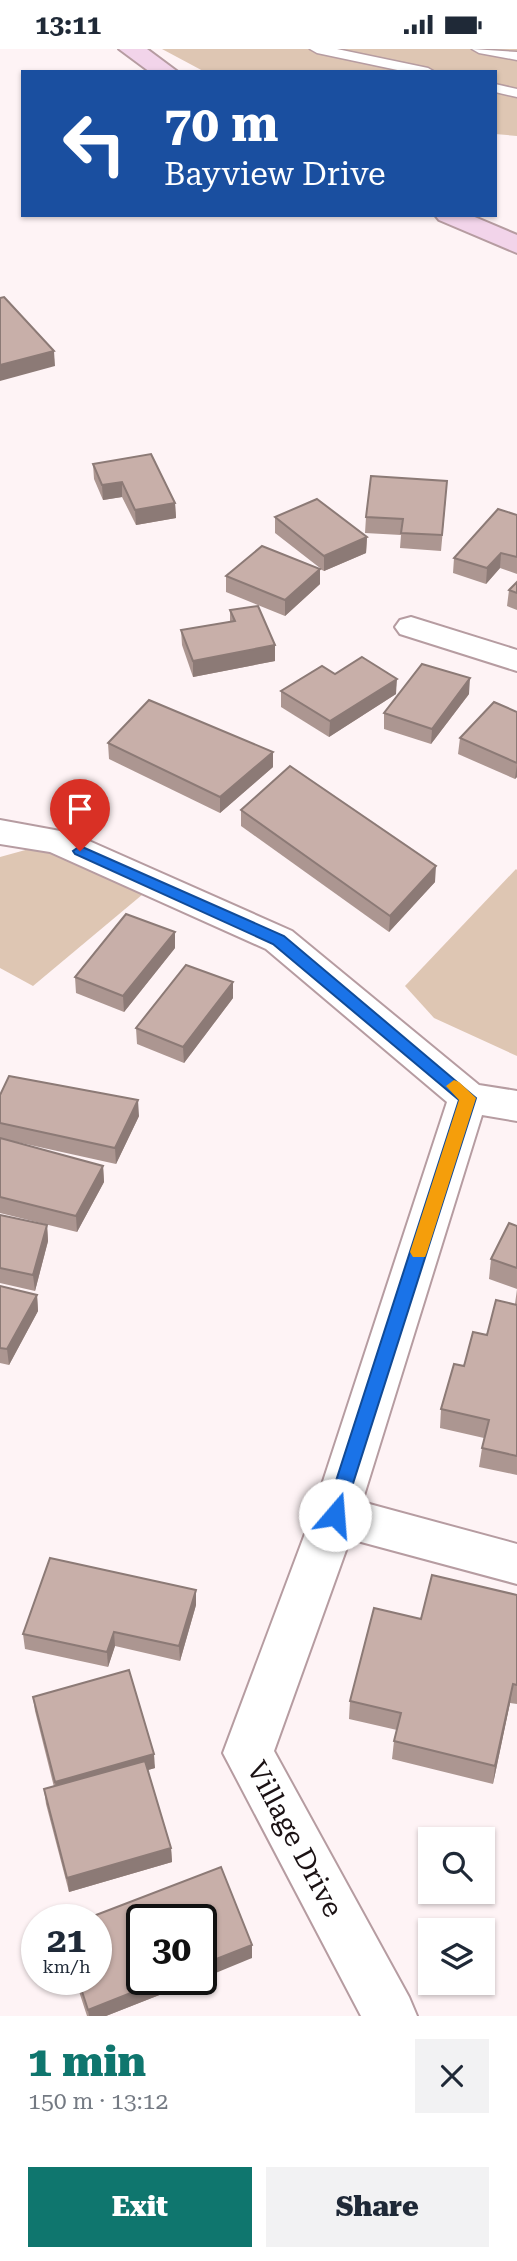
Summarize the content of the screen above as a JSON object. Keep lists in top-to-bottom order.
{
  "streets": {
    "street": ["Village Drive"]
  },
  "page": {
    "status": "13:11",
    "turn": ["70 m", "Bayview Drive"],
    "speed": "21 km/h",
    "limit": "30",
    "heading": ["1 min", "150 m · 13:12"],
    "buttons": ["Exit", "Share"]
  }
}
